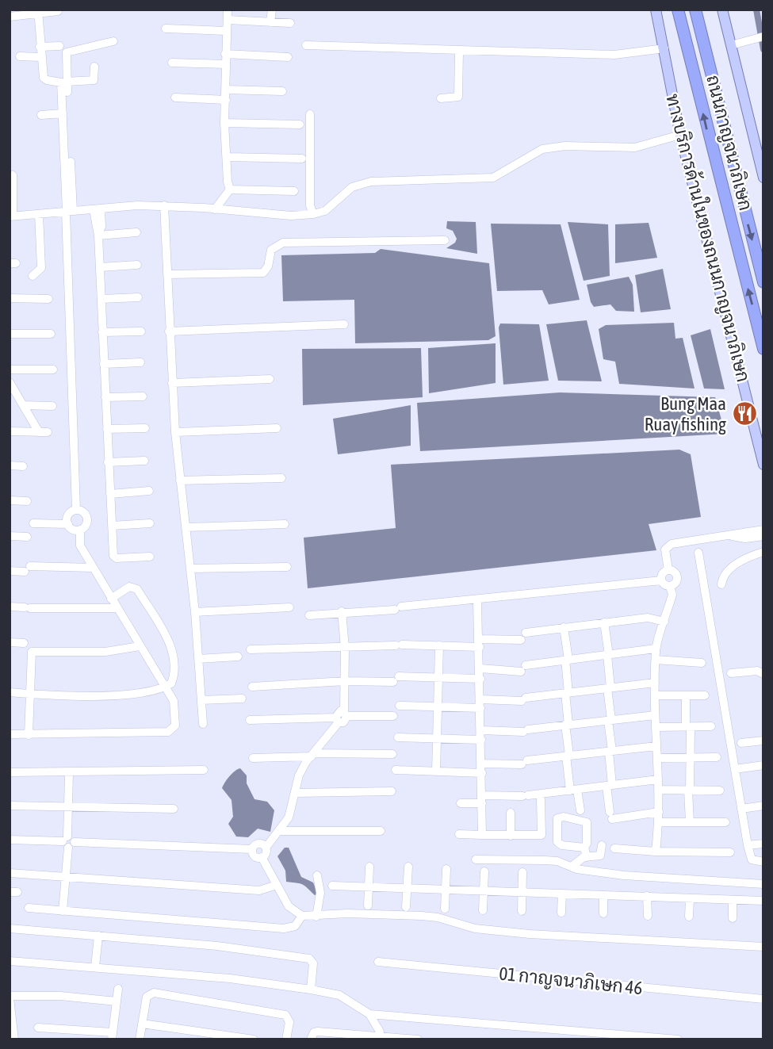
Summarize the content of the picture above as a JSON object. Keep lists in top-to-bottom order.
{
  "streets": {
    "highway": ["ถนนกาญจนาภิเษก"],
    "main road": ["ทางบริการด้านในของถนนกาญจนาภิเษก"],
    "street": ["01 กาญจนาภิเษก 46"]
  },
  "places": {
    "restaurant": ["Bung Maa Ruay fishing"]
  }
}
